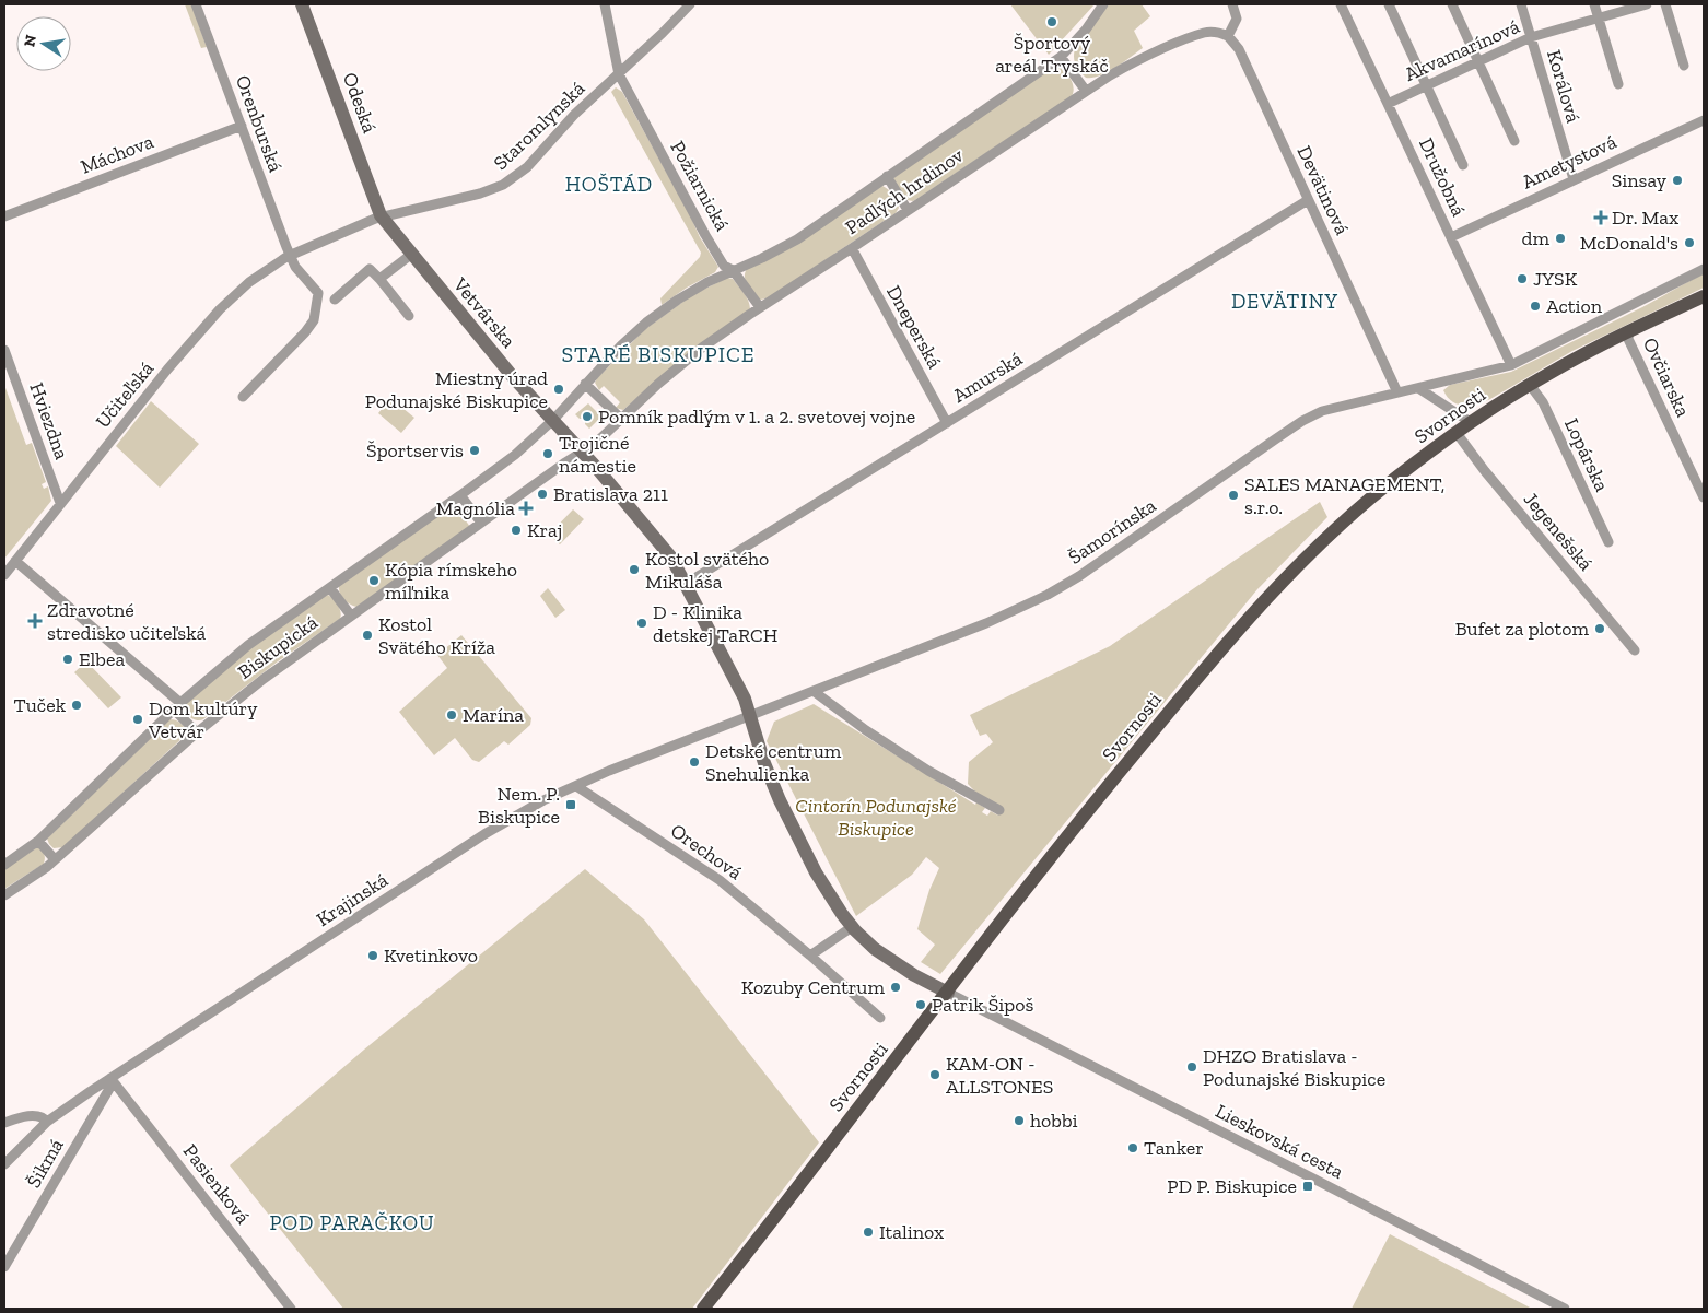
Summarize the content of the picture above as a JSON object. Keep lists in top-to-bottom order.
{
  "streets": {
    "main road": ["Svornosti"],
    "street": [
      "Akvamarínová",
      "Korálová",
      "Odeská",
      "Orenburská",
      "Staromlynská",
      "Máchova",
      "Ametystová",
      "Družobná",
      "Požiarnická",
      "Devätinová",
      "Padlých hrdinov",
      "Vetvárska",
      "Dneperská",
      "Amurská",
      "Ovčiarska",
      "Učiteľská",
      "Hviezdna",
      "Lopárska",
      "Šamorínska",
      "Jegenešská",
      "Biskupická",
      "Orechová",
      "Krajinská",
      "Lieskovská cesta",
      "Šikmá",
      "Pasienková"
    ]
  },
  "crossings": [
    ["Akvamarínová", "Korálová"],
    ["Akvamarínová", "Družobná"],
    ["Korálová", "Ametystová"],
    ["Odeská", "Staromlynská"],
    ["Odeská", "Vetvárska"],
    ["Odeská", "Učiteľská"],
    ["Orenburská", "Máchova"],
    ["Orenburská", "Učiteľská"],
    ["Staromlynská", "Požiarnická"],
    ["Staromlynská", "Vetvárska"],
    ["Staromlynská", "Učiteľská"],
    ["Ametystová", "Družobná"],
    ["Družobná", "Šamorínska"],
    ["Požiarnická", "Padlých hrdinov"],
    ["Devätinová", "Padlých hrdinov"],
    ["Devätinová", "Amurská"],
    ["Devätinová", "Šamorínska"],
    ["Padlých hrdinov", "Dneperská"],
    ["Vetvárska", "Amurská"],
    ["Vetvárska", "Učiteľská"],
    ["Vetvárska", "Svornosti"],
    ["Vetvárska", "Šamorínska"],
    ["Vetvárska", "Krajinská"],
    ["Vetvárska", "Lieskovská cesta"],
    ["Dneperská", "Amurská"],
    ["Ovčiarska", "Svornosti"],
    ["Učiteľská", "Hviezdna"],
    ["Svornosti", "Lopárska"],
    ["Svornosti", "Jegenešská"],
    ["Svornosti", "Lieskovská cesta"],
    ["Šamorínska", "Krajinská"],
    ["Orechová", "Krajinská"],
    ["Krajinská", "Šikmá"],
    ["Krajinská", "Pasienková"],
    ["Šikmá", "Pasienková"]
  ],
  "districts": [
    "HOŠTÁD",
    "DEVÄTINY",
    "STARÉ BISKUPICE",
    "POD PARAČKOU"
  ],
  "parks": ["Cintorín Podunajské Biskupice"],
  "places": {
    "other": [
      "Športový areál Tryskáč",
      "Sinsay",
      "dm",
      "McDonald's",
      "JYSK",
      "Action",
      "Miestny úrad Podunajské Biskupice",
      "Pomník padlým v 1. a 2. svetovej vojne",
      "Športservis",
      "Trojičné námestie",
      "Bratislava 211",
      "SALES MANAGEMENT, s.r.o.",
      "Kraj",
      "Kostol svätého Mikuláša",
      "Kópia rímskeho míľnika",
      "D - Klinika detskej TaRCH",
      "Bufet za plotom",
      "Kostol Svätého Kríža",
      "Elbea",
      "Tuček",
      "Marína",
      "Dom kultúry Vetvár",
      "Detské centrum Snehulienka",
      "Kvetinkovo",
      "Kozuby Centrum",
      "Patrik Šipoš",
      "DHZO Bratislava - Podunajské Biskupice",
      "KAM-ON - ALLSTONES",
      "hobbi",
      "Tanker",
      "Italinox"
    ],
    "health": ["Dr. Max", "Magnólia", "Zdravotné stredisko učiteľská"],
    "transit": ["Nem. P. Biskupice", "PD P. Biskupice"]
  },
  "north": "left"
}
